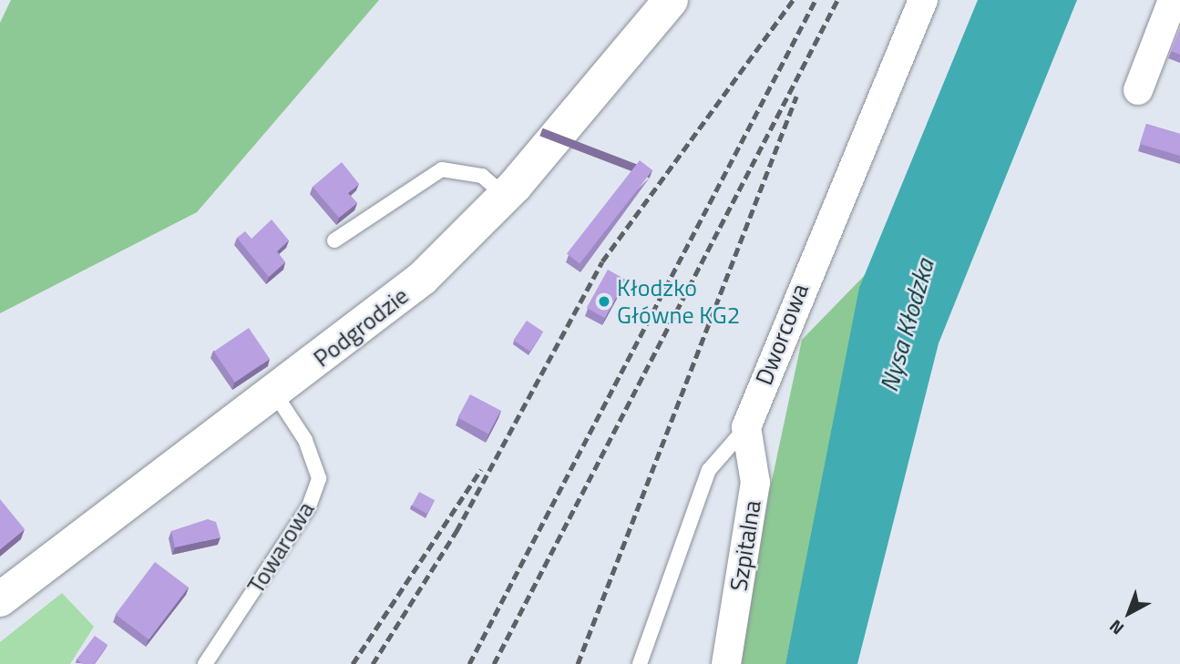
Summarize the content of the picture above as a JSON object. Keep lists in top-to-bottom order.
{
  "streets": {
    "main road": ["Podgrodzie"],
    "street": ["Dworcowa", "Szpitalna"],
    "lane": ["Towarowa"]
  },
  "crossings": [
    ["Podgrodzie", "Towarowa"],
    ["Dworcowa", "Szpitalna"]
  ],
  "water": ["Nysa Kłodzka"],
  "places": ["Kłodzko Główne KG2"],
  "north": "bottom left"
}
